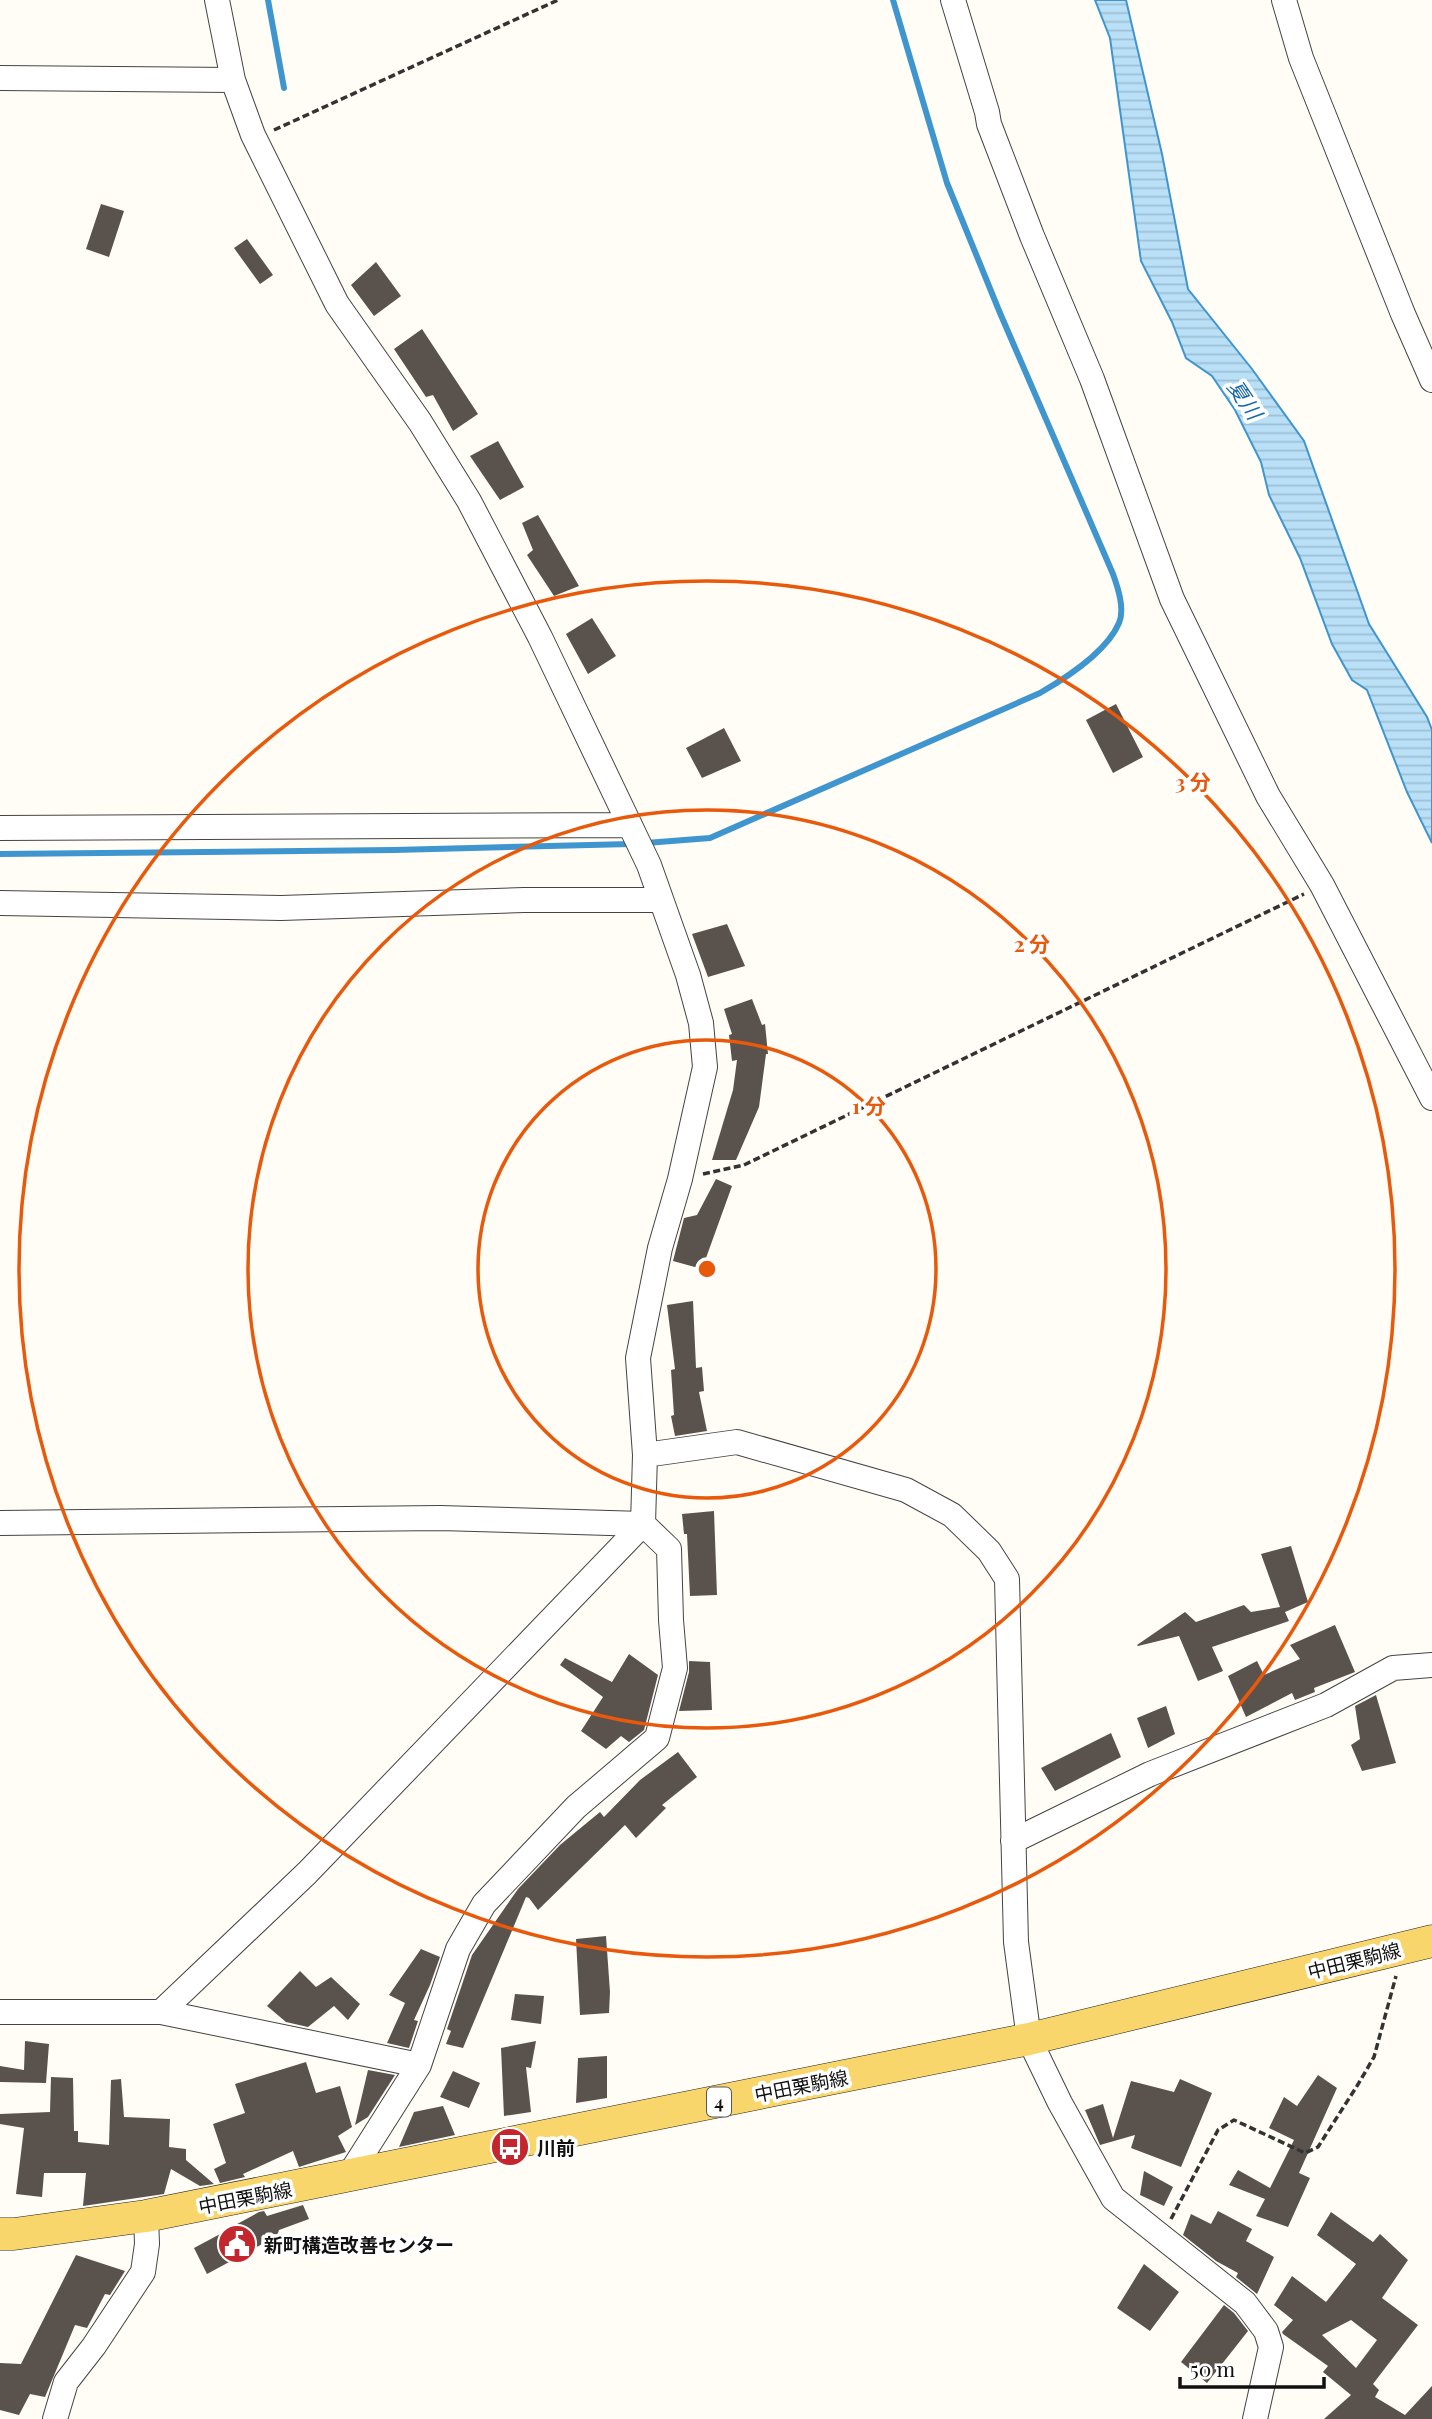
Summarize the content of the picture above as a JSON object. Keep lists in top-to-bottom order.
{
  "streets": {
    "main road": ["中田栗駒線", "4"]
  },
  "water": ["夏川"],
  "places": {
    "bus stop": ["川前"],
    "public building": ["新町構造改善センター"]
  },
  "scale_bar": "50 m",
  "rings": ["3 分", "2 分", "1 分"]
}
